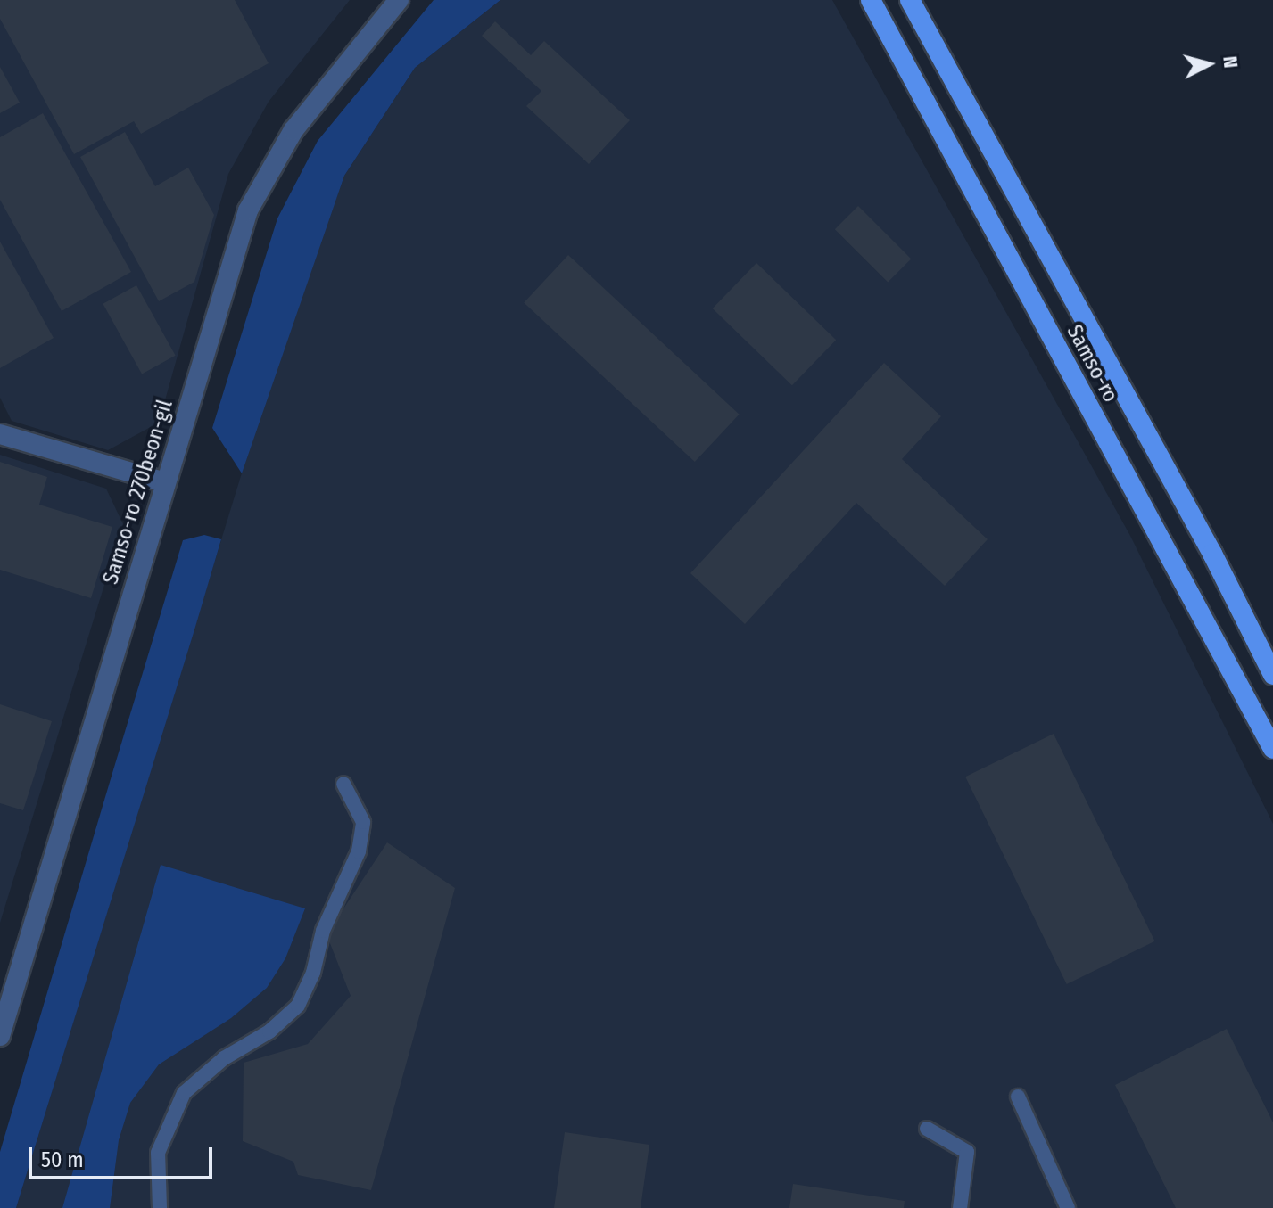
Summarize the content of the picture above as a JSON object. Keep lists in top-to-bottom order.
{
  "streets": {
    "main road": ["Samso-ro"],
    "street": ["Samso-ro 270beon-gil"]
  },
  "scale_bar": "50 m",
  "north": "right"
}
